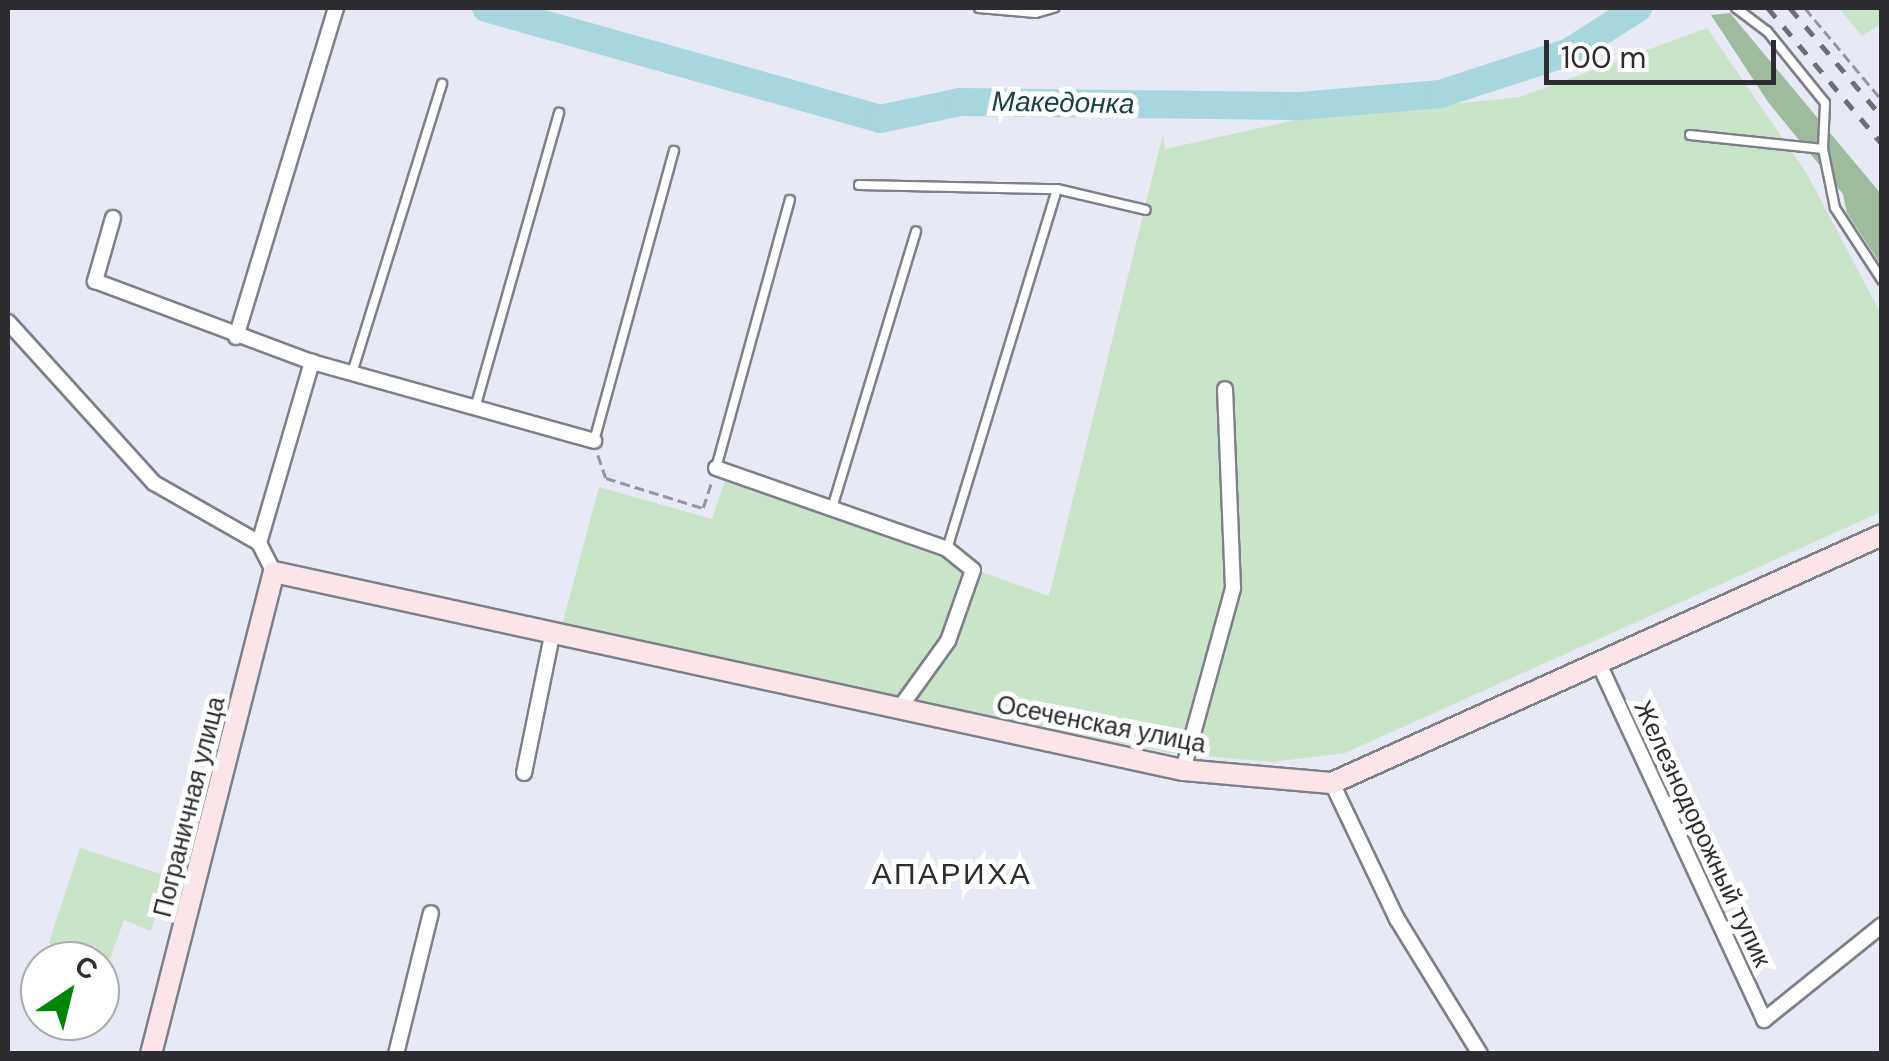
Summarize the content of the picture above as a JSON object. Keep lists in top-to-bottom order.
{
  "streets": {
    "street": ["Осеченская улица", "Пограничная улица", "Железнодорожный тупик"]
  },
  "crossings": [
    ["Осеченская улица", "Пограничная улица"],
    ["Осеченская улица", "Железнодорожный тупик"]
  ],
  "districts": ["АПАРИХА"],
  "water": ["Македонка"],
  "scale_bar": "100 m",
  "north": "top right"
}
